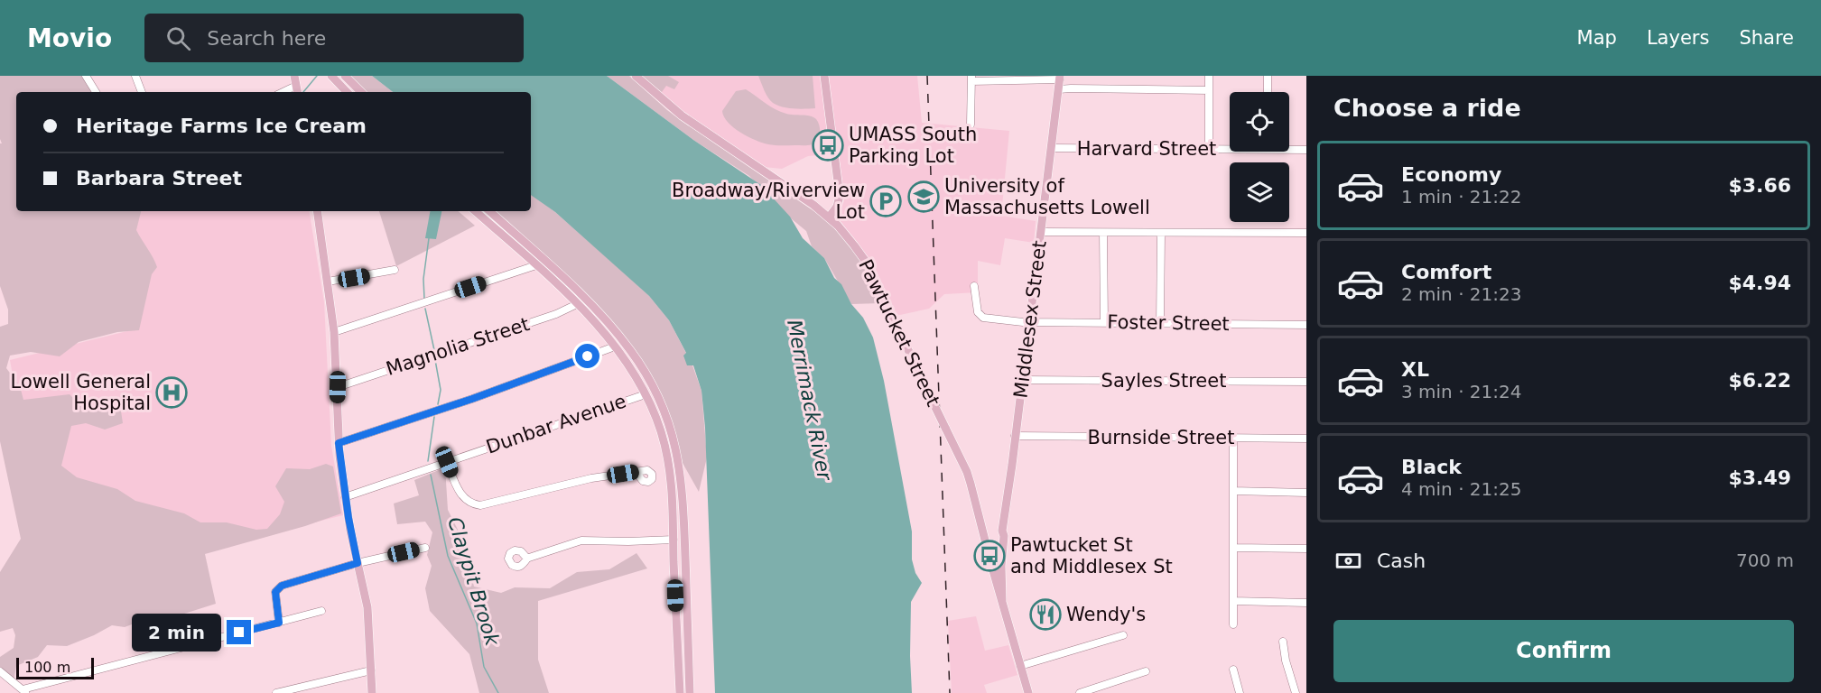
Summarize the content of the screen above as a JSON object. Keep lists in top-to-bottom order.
{
  "streets": {
    "main road": ["Middlesex Street", "Pawtucket Street"],
    "street": [
      "Harvard Street",
      "Foster Street",
      "Magnolia Street",
      "Sayles Street",
      "Dunbar Avenue",
      "Burnside Street"
    ]
  },
  "crossings": [
    ["Harvard Street", "Middlesex Street"],
    ["Middlesex Street", "Foster Street"],
    ["Middlesex Street", "Pawtucket Street"],
    ["Middlesex Street", "Sayles Street"],
    ["Middlesex Street", "Burnside Street"]
  ],
  "water": ["Merrimack River", "Claypit Brook"],
  "places": {
    "bus stop": ["UMASS South Parking Lot", "Pawtucket St and Middlesex St"],
    "school or university": ["University of Massachusetts Lowell"],
    "parking": ["Broadway/Riverview Lot"],
    "hospital": ["Lowell General Hospital"],
    "restaurant": ["Wendy's"]
  },
  "scale_bar": "100 m",
  "page": {
    "header": "Movio",
    "search": "Search here",
    "nav": ["Map", "Layers", "Share"],
    "heading": "Choose a ride",
    "banner": ["Heritage Farms Ice Cream", "Barbara Street"],
    "list": [
      {
        "name": "Economy",
        "note": "1 min · 21:22",
        "value": "$3.66"
      },
      {
        "name": "Comfort",
        "note": "2 min · 21:23",
        "value": "$4.94"
      },
      {
        "name": "XL",
        "note": "3 min · 21:24",
        "value": "$6.22"
      },
      {
        "name": "Black",
        "note": "4 min · 21:25",
        "value": "$3.49"
      }
    ],
    "pay": ["Cash", "700 m"],
    "buttons": "Confirm",
    "bubble": "2 min",
    "scale": "100 m"
  }
}
